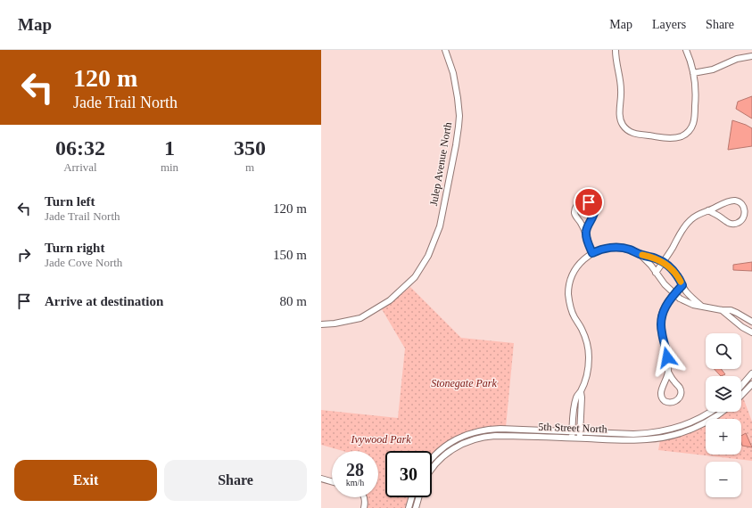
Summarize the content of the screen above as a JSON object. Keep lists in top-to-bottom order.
{
  "streets": {
    "street": ["Julep Avenue North", "5th Street North"]
  },
  "parks": ["Stonegate Park", "Ivywood Park"],
  "page": {
    "header": "Map",
    "nav": ["Map", "Layers", "Share"],
    "turn": ["120 m", "Jade Trail North"],
    "eta": [
      "06:32",
      "Arrival",
      "1",
      "min",
      "350",
      "m"
    ],
    "list": [
      {
        "name": "Turn left",
        "note": "Jade Trail North",
        "value": "120 m"
      },
      {
        "name": "Turn right",
        "note": "Jade Cove North",
        "value": "150 m"
      },
      {
        "name": "Arrive at destination",
        "value": "80 m"
      }
    ],
    "map_buttons": ["+", "−"],
    "speed": "28 km/h",
    "limit": "30",
    "buttons": ["Exit", "Share"]
  }
}
